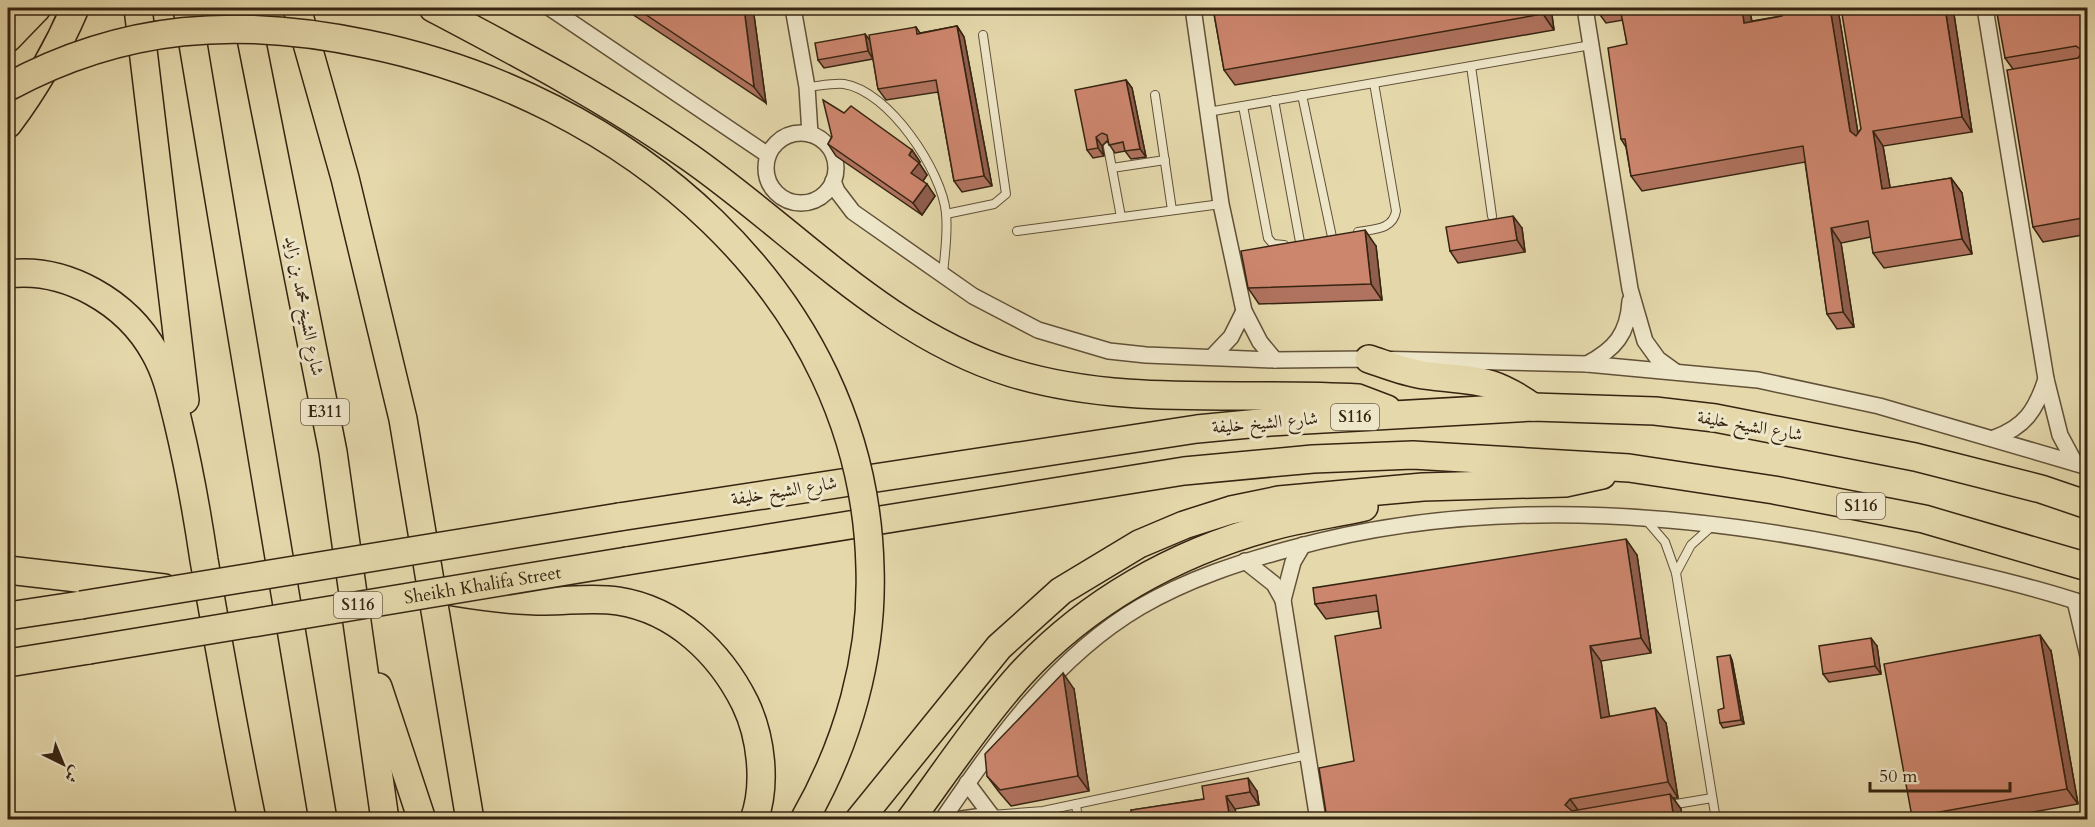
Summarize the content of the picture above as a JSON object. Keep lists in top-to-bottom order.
{
  "streets": {
    "highway": [
      "شارع الشيخ محمد بن زايد",
      "E311",
      "S116",
      "شارع الشيخ خليفة",
      "Sheikh Khalifa Street"
    ]
  },
  "crossings": [
    ["S116", "شارع الشيخ خليفة"],
    ["S116", "Sheikh Khalifa Street"]
  ],
  "scale_bar": "50 m",
  "north": "bottom right"
}
